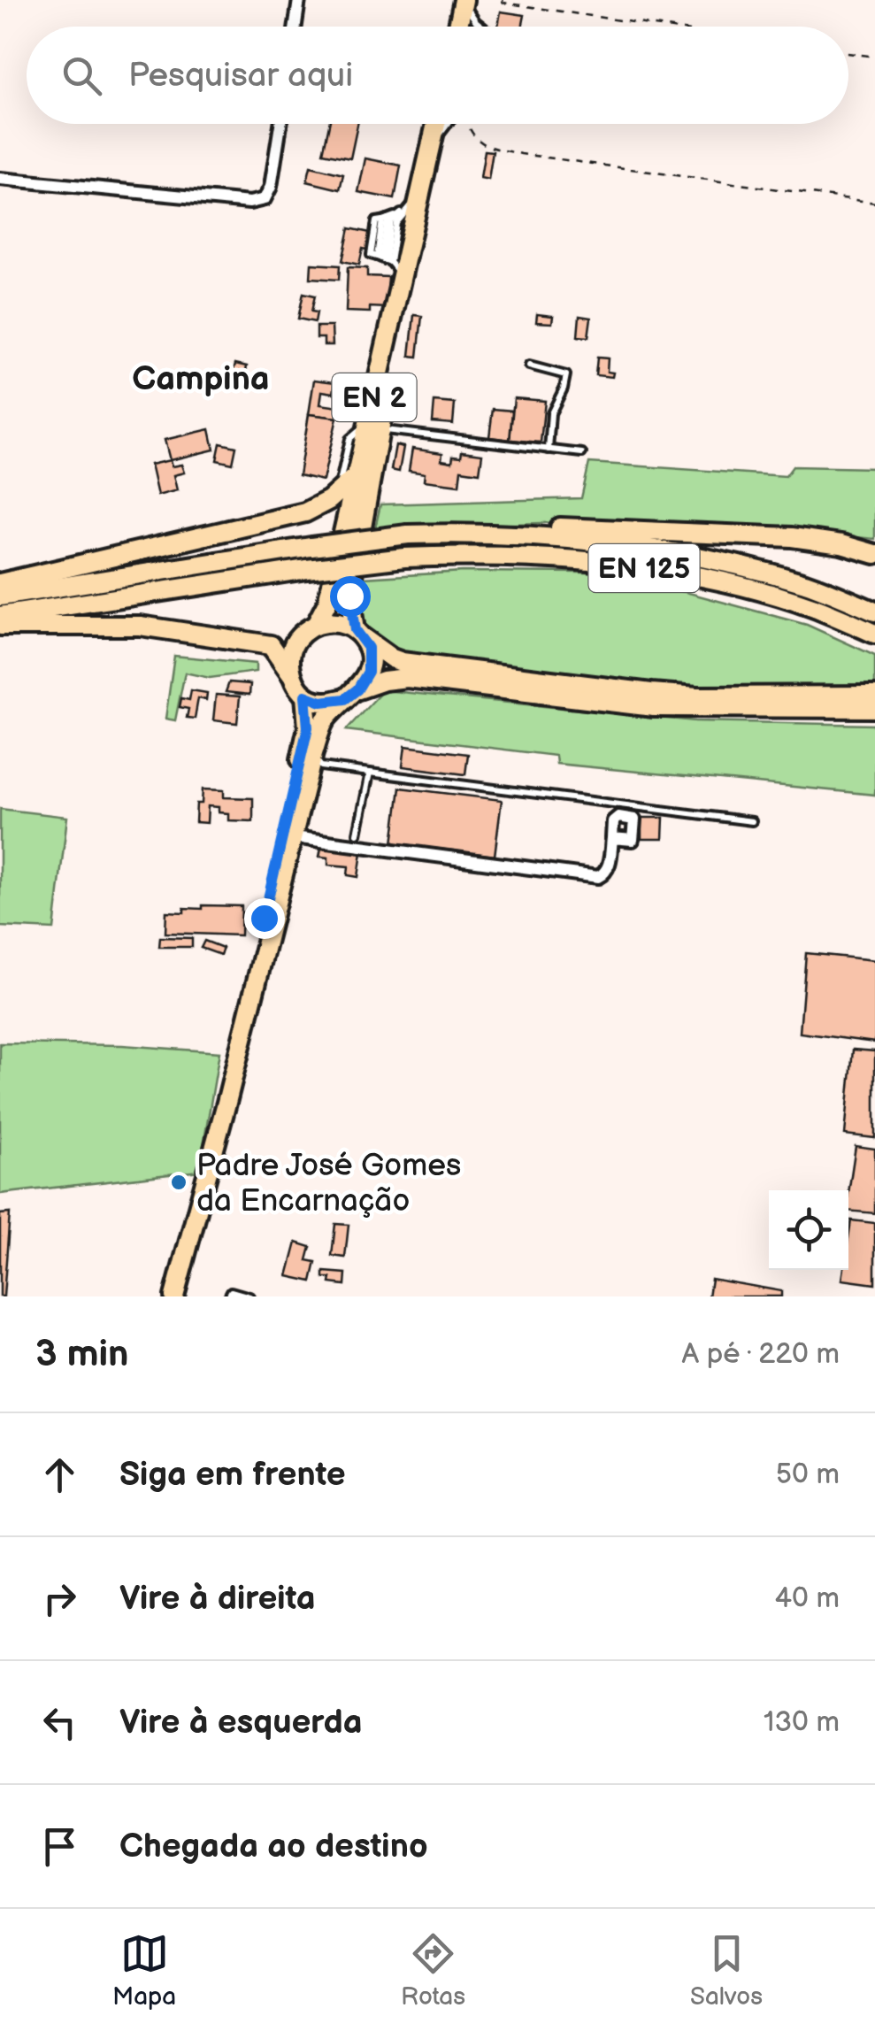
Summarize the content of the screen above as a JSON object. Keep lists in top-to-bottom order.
{
  "streets": {
    "main road": ["EN 2", "EN 125"]
  },
  "districts": ["Campina"],
  "places": ["Padre José Gomes da Encarnação"],
  "page": {
    "search": "Pesquisar aqui",
    "heading": ["3 min", "A pé · 220 m"],
    "list": [
      ["Siga em frente", "50 m"],
      ["Vire à direita", "40 m"],
      ["Vire à esquerda", "130 m"],
      "Chegada ao destino"
    ],
    "nav": ["Mapa", "Rotas", "Salvos"]
  }
}
